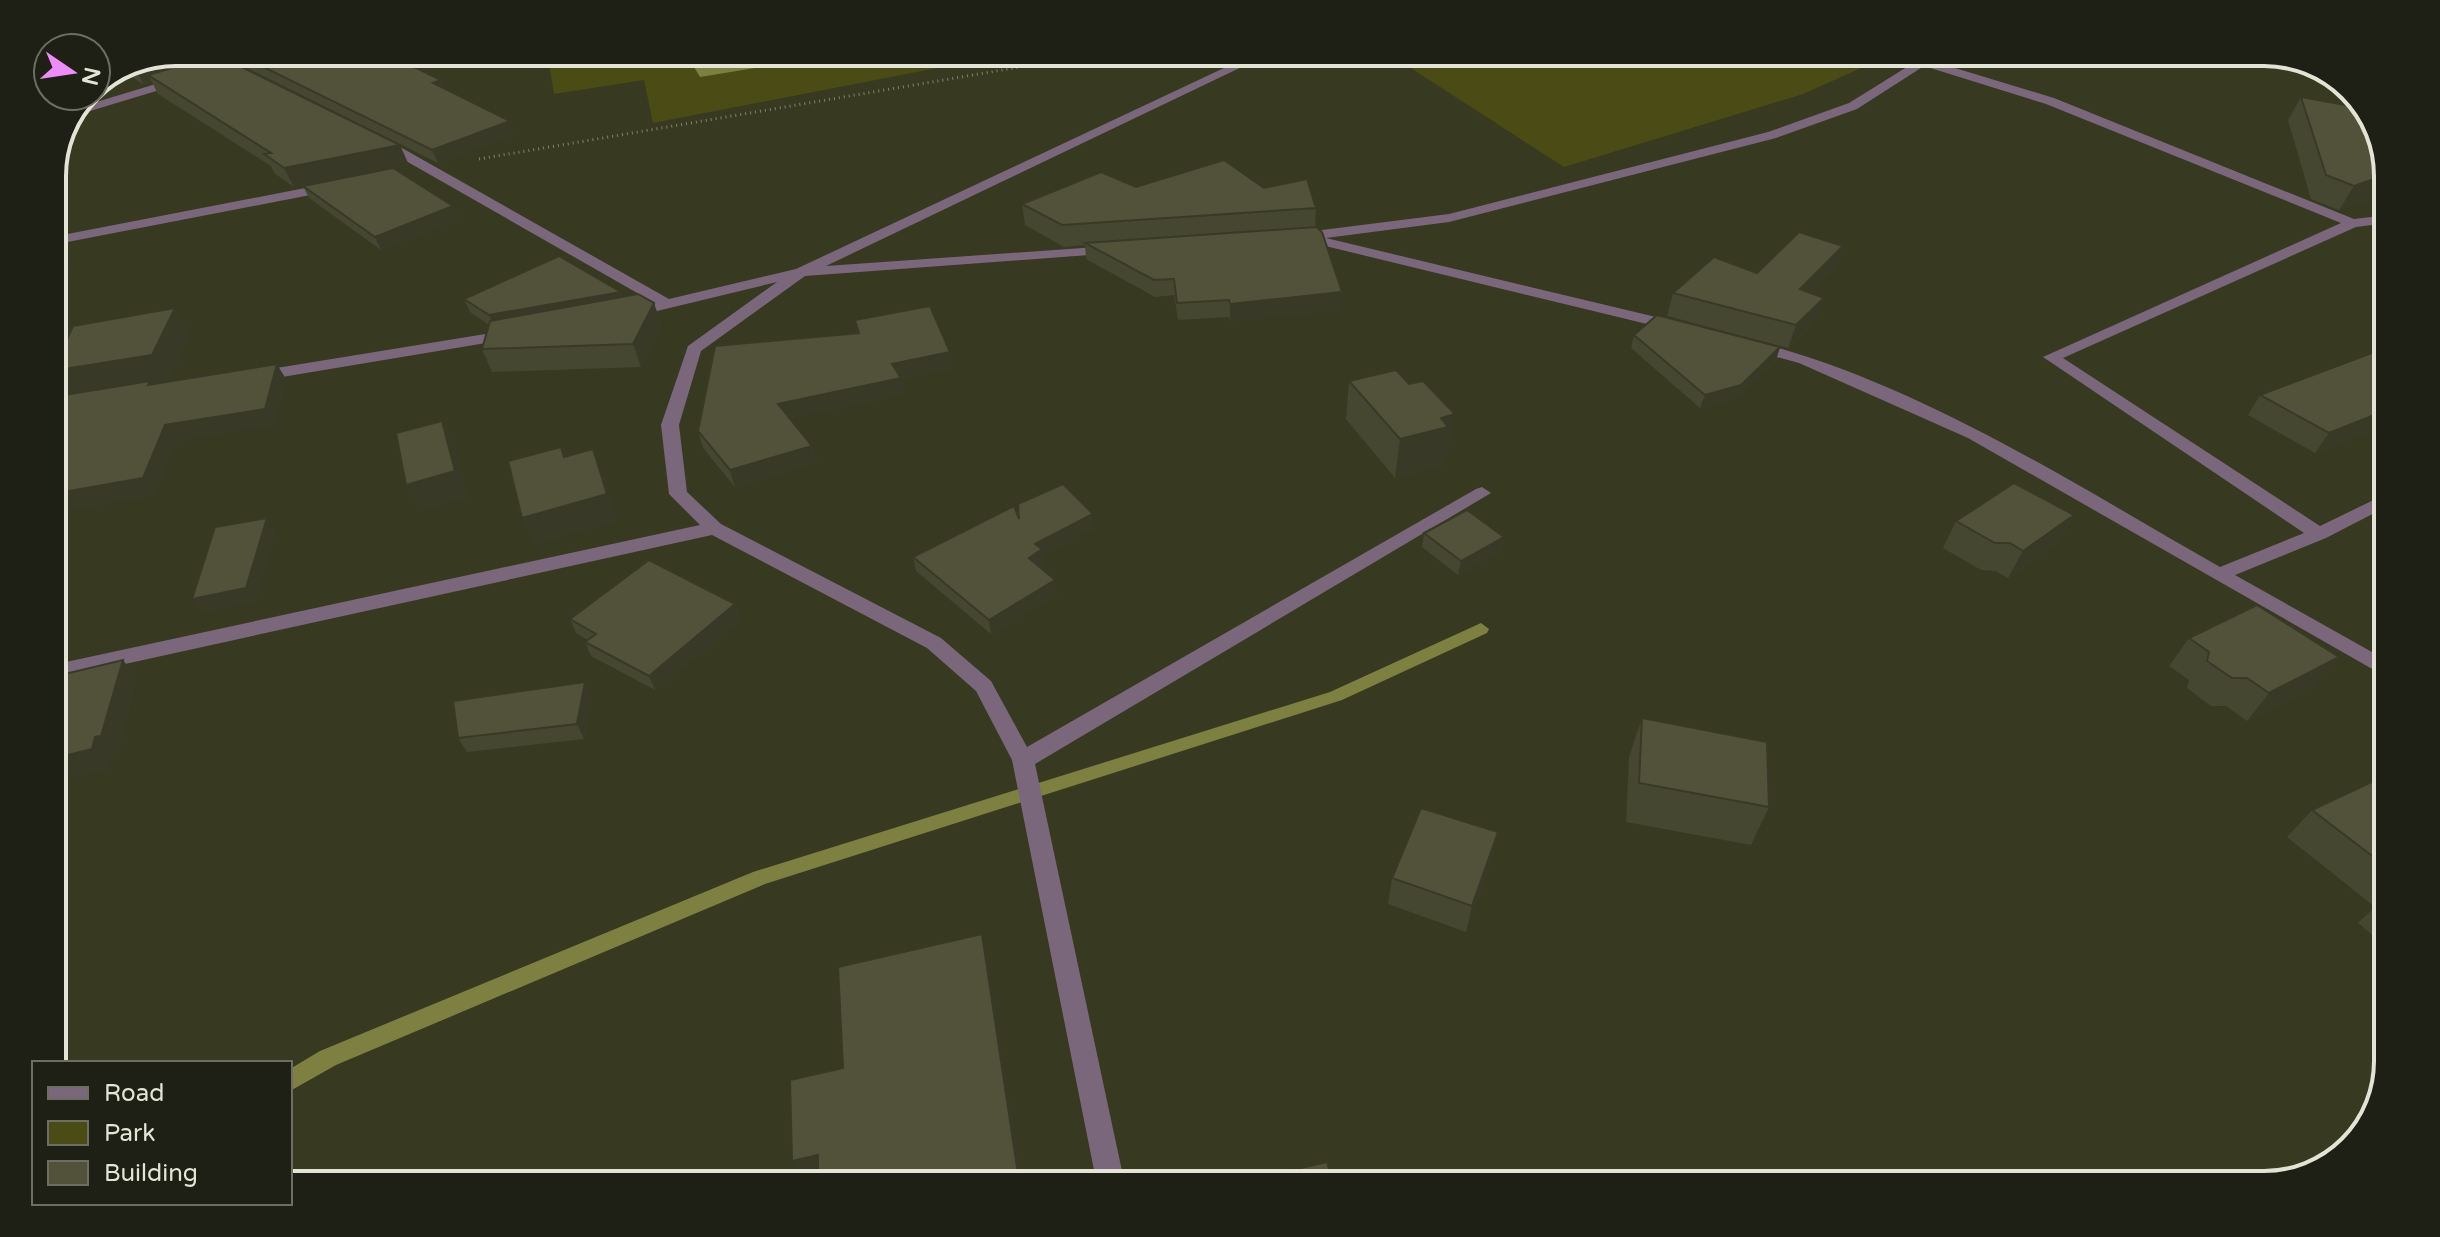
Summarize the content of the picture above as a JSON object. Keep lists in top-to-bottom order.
{
  "legend": ["Road", "Park", "Building"],
  "north": "right"
}
